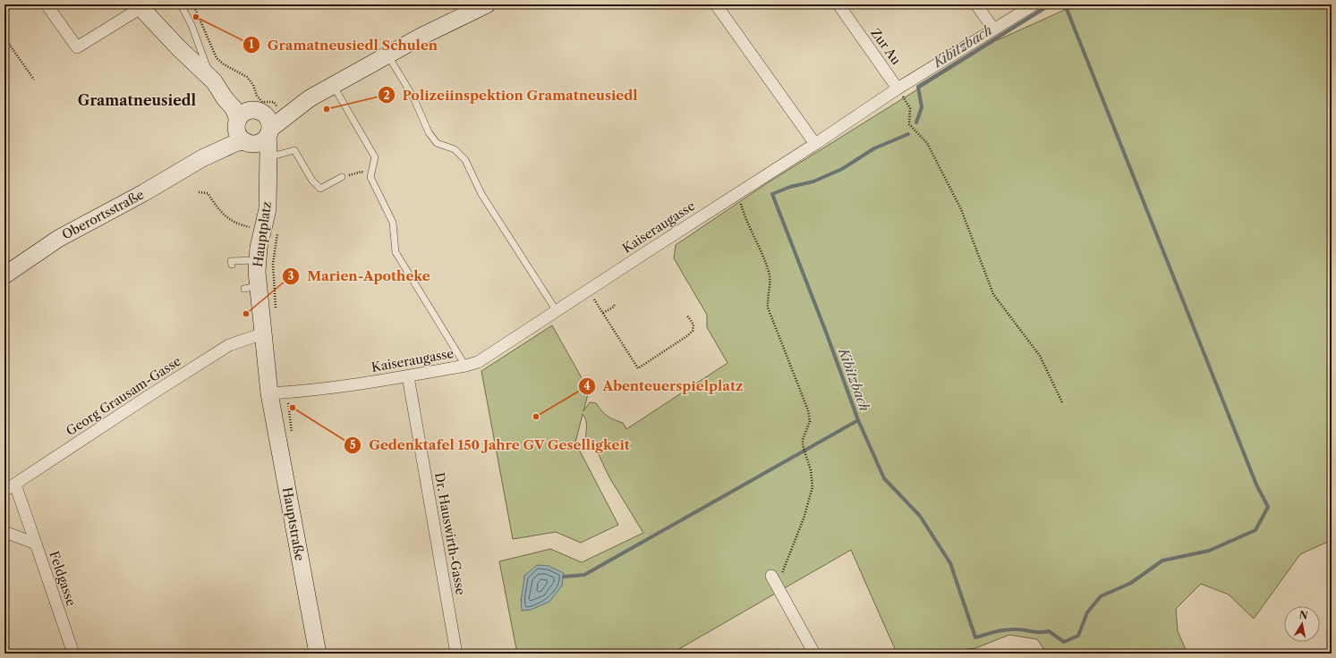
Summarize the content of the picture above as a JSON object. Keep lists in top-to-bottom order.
{
  "streets": {
    "main road": ["Oberortsstraße", "Hauptplatz", "Hauptstraße"],
    "street": [
      "Zur Au",
      "Kaiseraugasse",
      "Georg Grausam-Gasse",
      "Dr. Hauswirth-Gasse",
      "Feldgasse"
    ]
  },
  "crossings": [
    ["Zur Au", "Kaiseraugasse"],
    ["Oberortsstraße", "Hauptplatz"],
    ["Kaiseraugasse", "Hauptplatz"],
    ["Kaiseraugasse", "Hauptstraße"],
    ["Kaiseraugasse", "Dr. Hauswirth-Gasse"],
    ["Hauptplatz", "Georg Grausam-Gasse"],
    ["Hauptplatz", "Hauptstraße"]
  ],
  "districts": ["Gramatneusiedl"],
  "water": ["Kibitzbach"],
  "places": [
    "Gramatneusiedl Schulen",
    "Polizeiinspektion Gramatneusiedl",
    "Marien-Apotheke",
    "Gedenktafel 150 Jahre GV Geselligkeit",
    "Abenteuerspielplatz"
  ],
  "north": "top"
}
